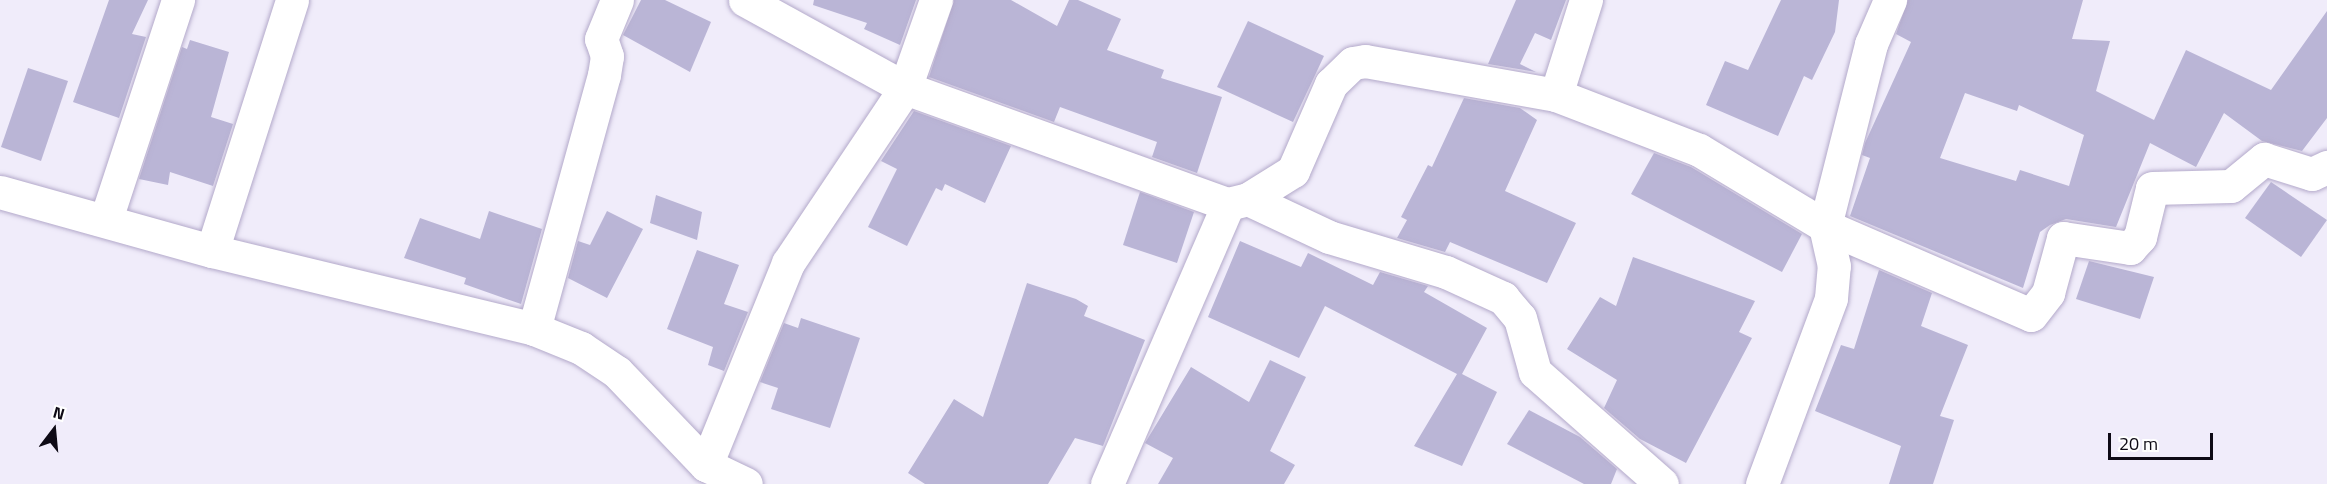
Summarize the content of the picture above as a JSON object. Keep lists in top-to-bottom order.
{
  "scale_bar": "20 m",
  "north": "top"
}
